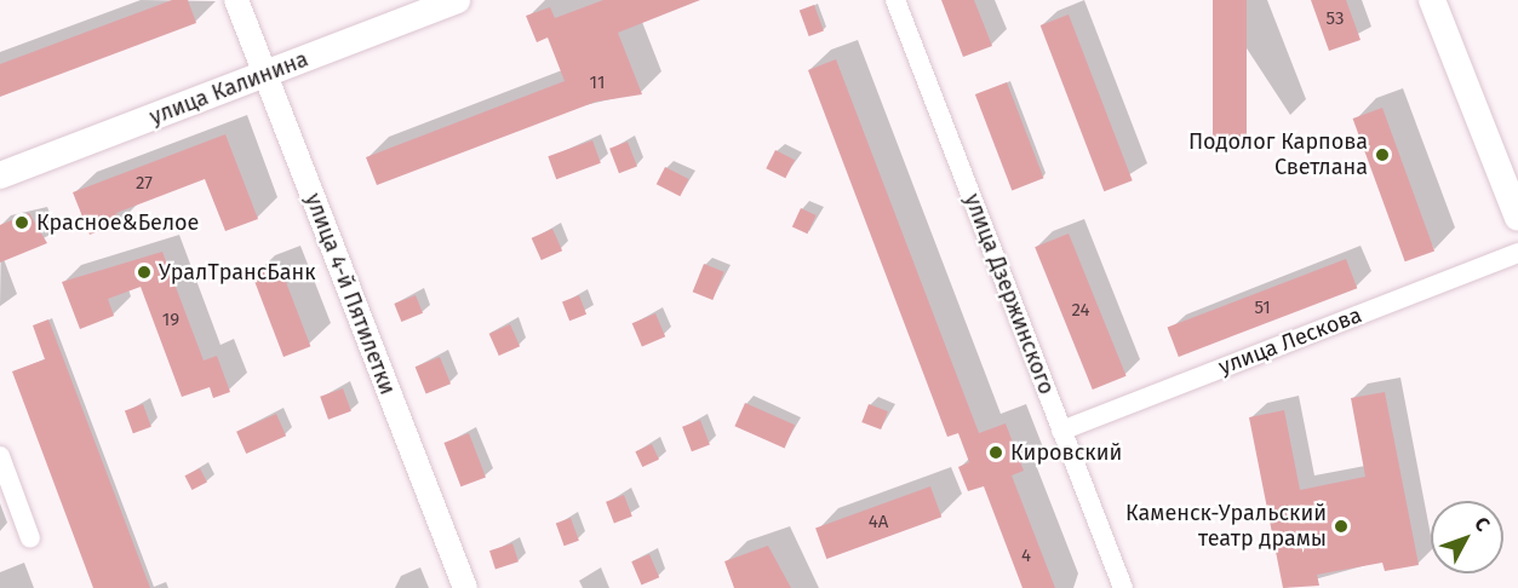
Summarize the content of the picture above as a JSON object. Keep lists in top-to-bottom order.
{
  "streets": {
    "main road": ["улица Калинина"],
    "street": ["улица 4-й Пятилетки", "улица Дзержинского", "улица Лескова"]
  },
  "crossings": [
    ["улица Калинина", "улица 4-й Пятилетки"],
    ["улица Дзержинского", "улица Лескова"]
  ],
  "places": [
    "Подолог Карпова Светлана",
    "Красное&Белое",
    "УралТрансБанк",
    "Кировский",
    "Каменск-Уральский театр драмы"
  ],
  "house_numbers": [
    "53",
    "11",
    "27",
    "51",
    "24",
    "19",
    "4А",
    "4"
  ],
  "north": "top right"
}
